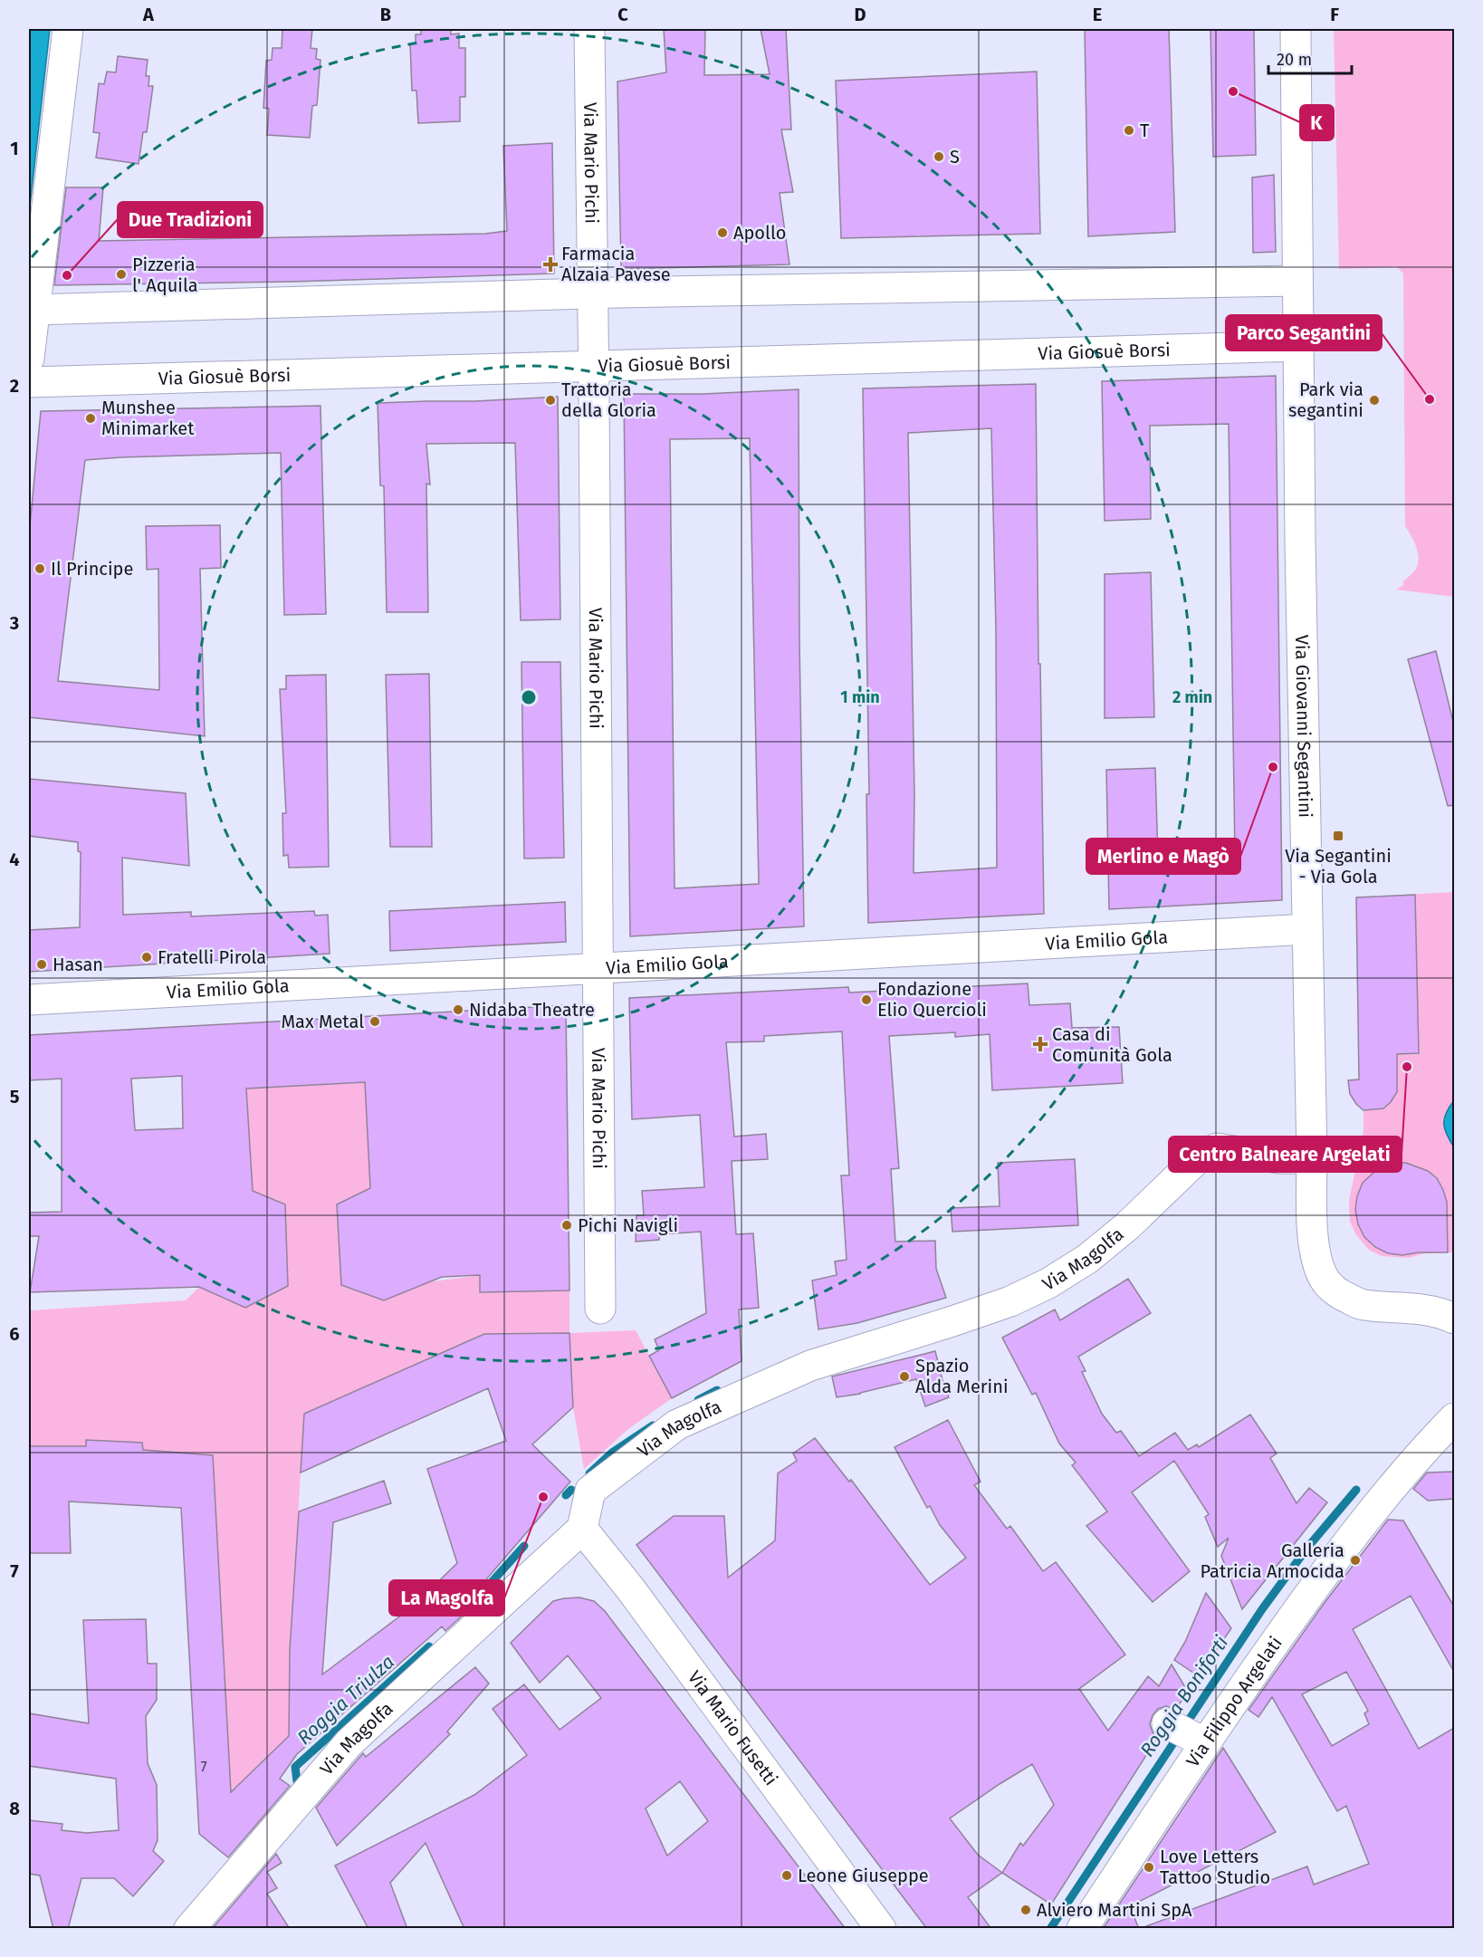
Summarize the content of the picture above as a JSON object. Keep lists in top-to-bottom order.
{
  "streets": {
    "street": [
      "Via Mario Pichi",
      "Via Giosuè Borsi",
      "Via Giovanni Segantini",
      "Via Emilio Gola",
      "Via Magolfa",
      "Via Filippo Argelati",
      "Via Mario Fusetti"
    ]
  },
  "crossings": [
    ["Via Mario Pichi", "Via Giosuè Borsi"],
    ["Via Mario Pichi", "Via Emilio Gola"],
    ["Via Giosuè Borsi", "Via Giovanni Segantini"],
    ["Via Giovanni Segantini", "Via Emilio Gola"],
    ["Via Giovanni Segantini", "Via Magolfa"],
    ["Via Magolfa", "Via Mario Fusetti"]
  ],
  "water": ["Roggia Boniforti", "Roggia Triulza"],
  "places": {
    "other": [
      "K",
      "T",
      "S",
      "Apollo",
      "Pizzeria l' Aquila",
      "Due Tradizioni",
      "Parco Segantini",
      "Trattoria della Gloria",
      "Park via segantini",
      "Munshee Minimarket",
      "Il Principe",
      "Merlino e Magò",
      "Fratelli Pirola",
      "Hasan",
      "Fondazione Elio Quercioli",
      "Nidaba Theatre",
      "Max Metal",
      "Centro Balneare Argelati",
      "Pichi Navigli",
      "Spazio Alda Merini",
      "La Magolfa",
      "Galleria Patricia Armocida",
      "Love Letters Tattoo Studio",
      "Leone Giuseppe",
      "Alviero Martini SpA"
    ],
    "health": ["Farmacia Alzaia Pavese", "Casa di Comunità Gola"],
    "transit": ["Via Segantini - Via Gola"]
  },
  "house_numbers": ["7"],
  "scale_bar": "20 m",
  "grid": {
    "columns": [
      "A",
      "B",
      "C",
      "D",
      "E",
      "F"
    ],
    "rows": [
      "1",
      "2",
      "3",
      "4",
      "5",
      "6",
      "7",
      "8"
    ]
  },
  "rings": ["1 min", "2 min"]
}
